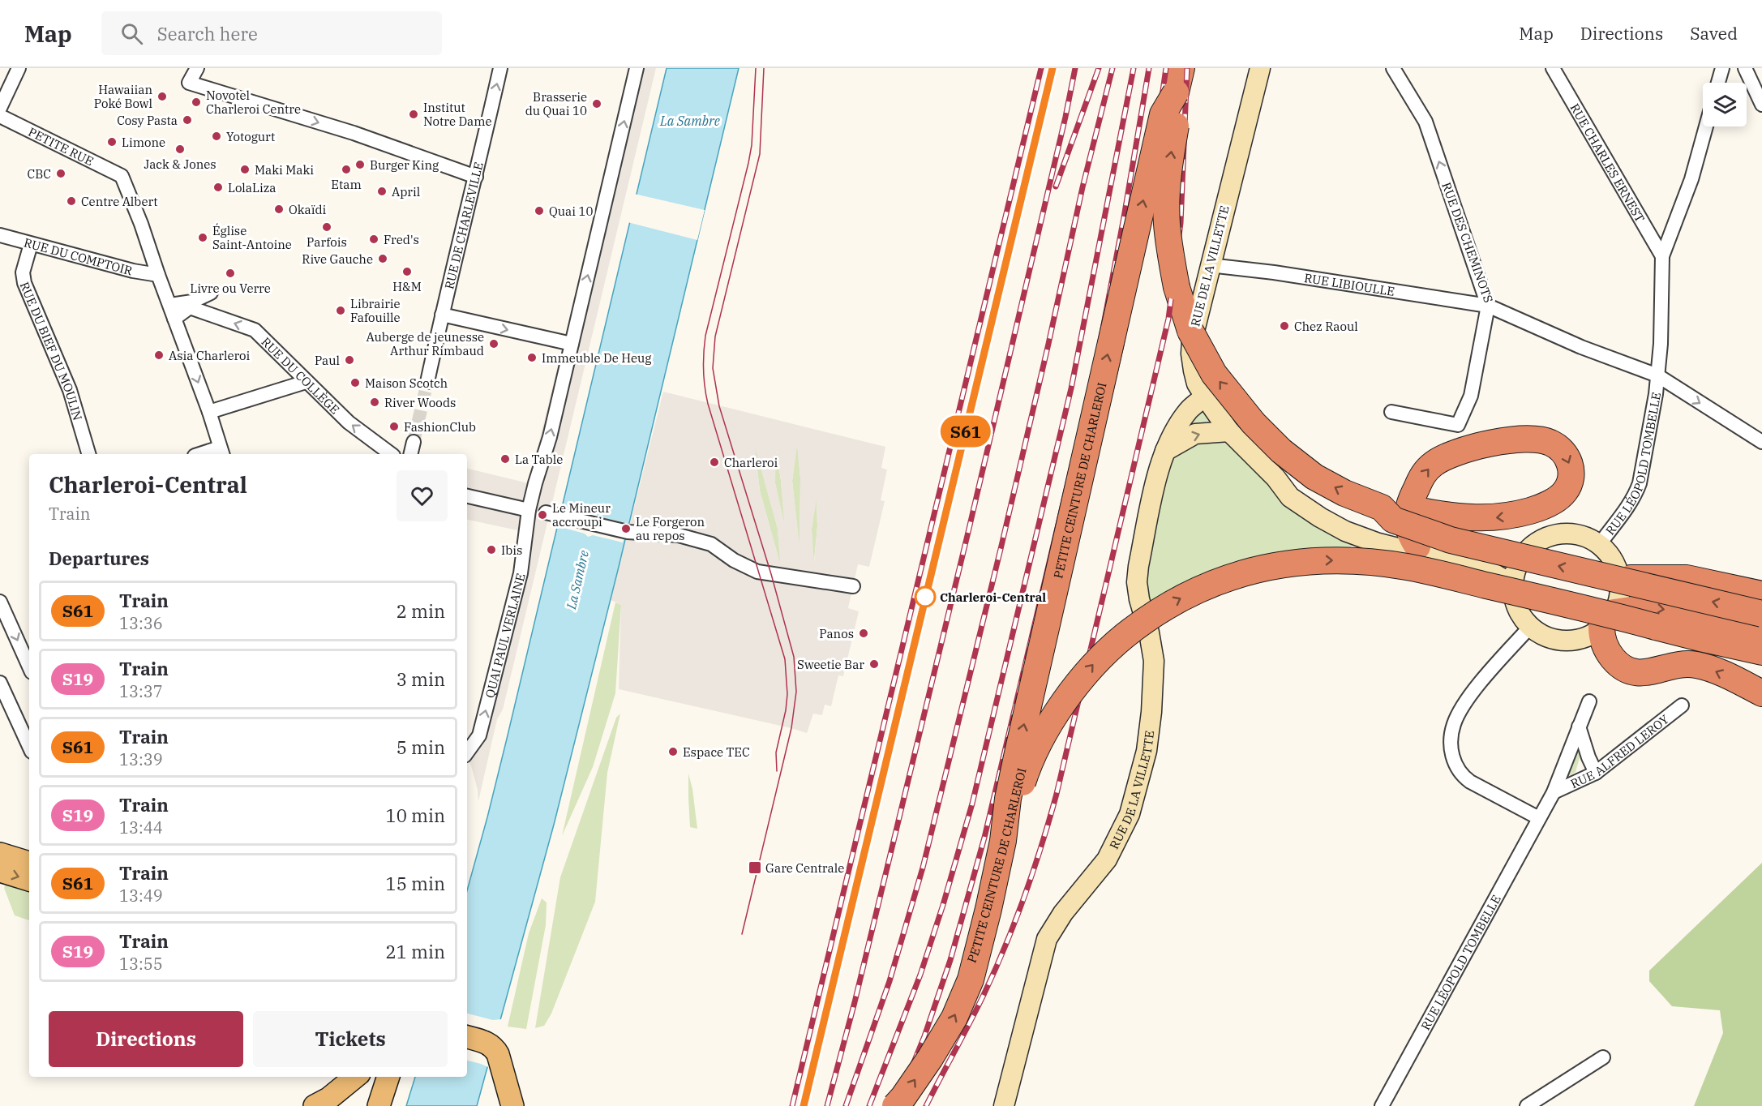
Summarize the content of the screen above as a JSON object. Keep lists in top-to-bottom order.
{
  "streets": {
    "highway": ["PETITE CEINTURE DE CHARLEROI"],
    "main road": ["RUE DE LA VILLETTE"],
    "street": [
      "PETITE RUE",
      "RUE CHARLES ERNEST",
      "RUE DE CHARLEVILLE",
      "RUE DES CHEMINOTS",
      "RUE DU COMPTOIR",
      "RUE LIBIOULLE",
      "RUE DU BIEF DU MOULIN",
      "RUE DU COLLÈGE",
      "RUE LÉOPOLD TOMBELLE",
      "QUAI PAUL VERLAINE",
      "RUE ALFRED LEROY"
    ]
  },
  "crossings": [
    ["PETITE RUE", "RUE DU COMPTOIR"],
    ["RUE CHARLES ERNEST", "RUE LÉOPOLD TOMBELLE"],
    ["RUE DES CHEMINOTS", "RUE LIBIOULLE"],
    ["RUE DES CHEMINOTS", "RUE LÉOPOLD TOMBELLE"],
    ["RUE DU COMPTOIR", "RUE DU BIEF DU MOULIN"],
    ["RUE DE LA VILLETTE", "RUE LIBIOULLE"],
    ["RUE LÉOPOLD TOMBELLE", "RUE ALFRED LEROY"]
  ],
  "one_way": ["RUE DU COLLÈGE", "PETITE CEINTURE DE CHARLEROI", "QUAI PAUL VERLAINE"],
  "water": ["La Sambre"],
  "places": {
    "other": [
      "Hawaiian Poké Bowl",
      "Novotel Charleroi Centre",
      "Brasserie du Quai 10",
      "Institut Notre Dame",
      "Cosy Pasta",
      "Yotogurt",
      "Limone",
      "Jack & Jones",
      "Burger King",
      "Maki Maki",
      "Etam",
      "CBC",
      "LolaLiza",
      "April",
      "Centre Albert",
      "Okaïdi",
      "Quai 10",
      "Parfois",
      "Église Saint-Antoine",
      "Fred's",
      "Rive Gauche",
      "H&M",
      "Livre ou Verre",
      "Librairie Fafouille",
      "Chez Raoul",
      "Auberge de jeunesse Arthur Rimbaud",
      "Asia Charleroi",
      "Immeuble De Heug",
      "Paul",
      "Maison Scotch",
      "River Woods",
      "FashionClub",
      "La Table",
      "Charleroi",
      "Le Mineur accroupi",
      "Le Forgeron au repos",
      "Ibis",
      "Charleroi-Central",
      "Panos",
      "Sweetie Bar",
      "Espace TEC"
    ],
    "transit": ["Gare Centrale"]
  },
  "page": {
    "header": "Map",
    "search": "Search here",
    "nav": ["Map", "Directions", "Saved"],
    "on_map": "S61",
    "heading": [
      ["Charleroi-Central", "Train"],
      "Departures"
    ],
    "list": [
      {
        "mark": "S61",
        "name": "Train",
        "note": "13:36",
        "value": "2 min"
      },
      {
        "mark": "S19",
        "name": "Train",
        "note": "13:37",
        "value": "3 min"
      },
      {
        "mark": "S61",
        "name": "Train",
        "note": "13:39",
        "value": "5 min"
      },
      {
        "mark": "S19",
        "name": "Train",
        "note": "13:44",
        "value": "10 min"
      },
      {
        "mark": "S61",
        "name": "Train",
        "note": "13:49",
        "value": "15 min"
      },
      {
        "mark": "S19",
        "name": "Train",
        "note": "13:55",
        "value": "21 min"
      }
    ],
    "buttons": ["Directions", "Tickets"]
  }
}
